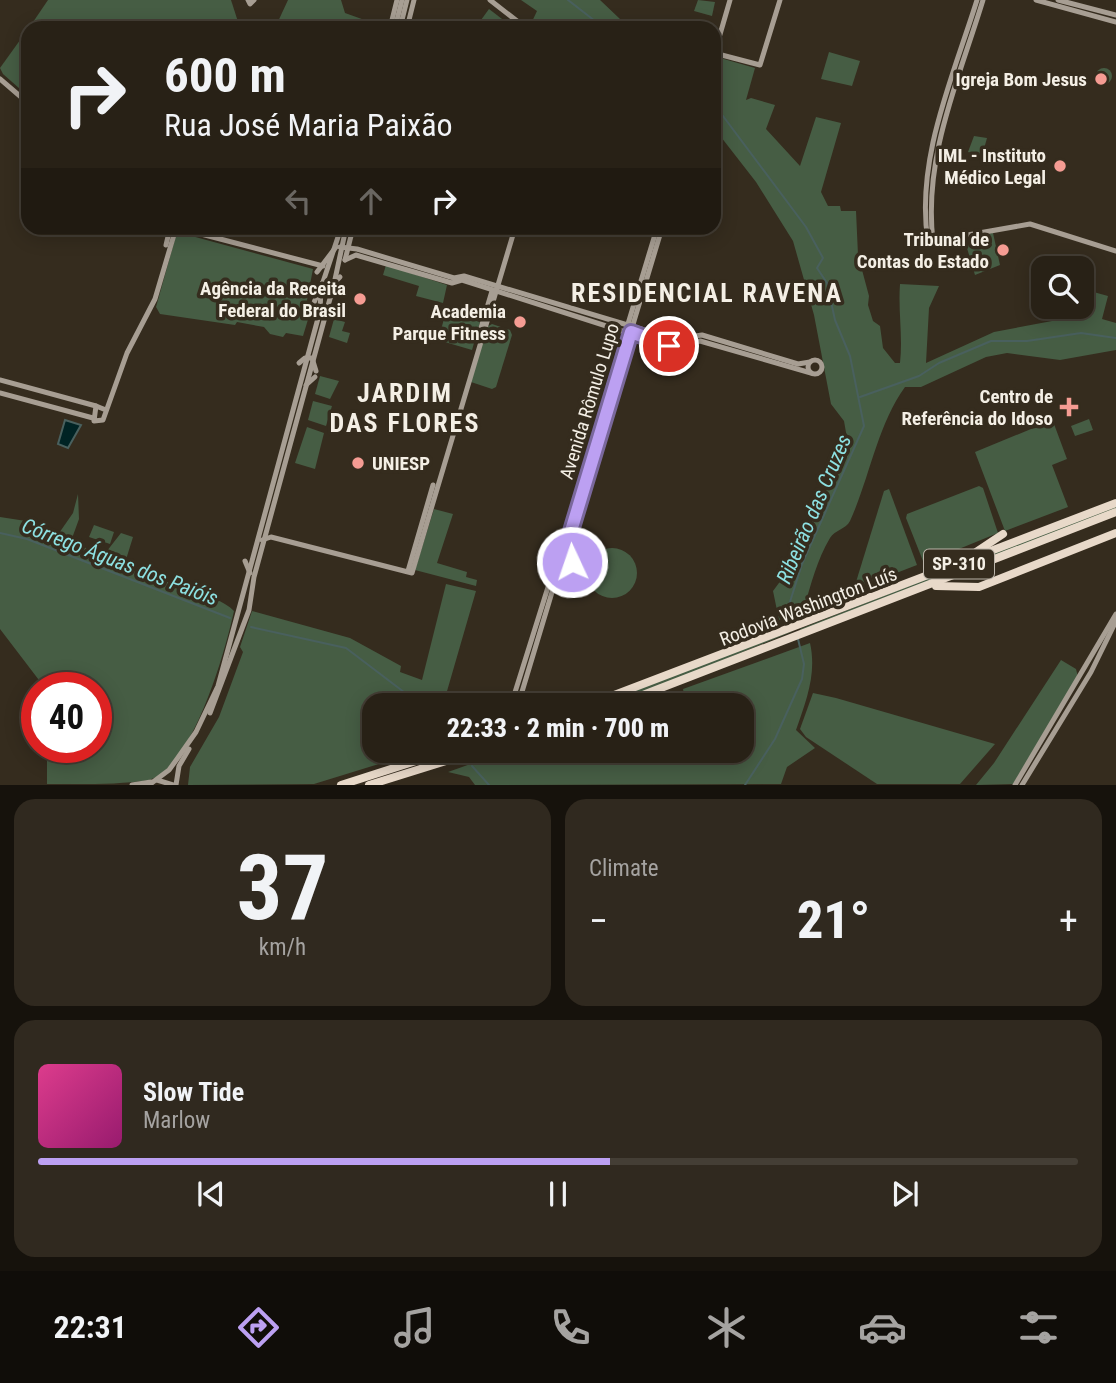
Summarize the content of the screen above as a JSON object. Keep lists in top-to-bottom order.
{
  "streets": {
    "highway": ["SP-310", "Rodovia Washington Luís"],
    "street": ["Avenida Rômulo Lupo"]
  },
  "districts": ["RESIDENCIAL RAVENA", "JARDIM DAS FLORES"],
  "water": ["Ribeirão das Cruzes", "Córrego Águas dos Paióis"],
  "places": {
    "other": [
      "Igreja Bom Jesus",
      "IML - Instituto Médico Legal",
      "Tribunal de Contas do Estado",
      "Agência da Receita Federal do Brasil",
      "Academia Parque Fitness",
      "UNIESP"
    ],
    "health": ["Centro de Referência do Idoso"]
  },
  "page": {
    "turn": ["600 m", "Rua José Maria Paixão"],
    "limit": "40",
    "trip": "22:33 · 2 min · 700 m",
    "tile": [
      ["37", "km/h"],
      "Climate"
    ],
    "heat": ["−", "21°", "+"],
    "song": ["Slow Tide", "Marlow"],
    "tabs": "22:31"
  }
}
